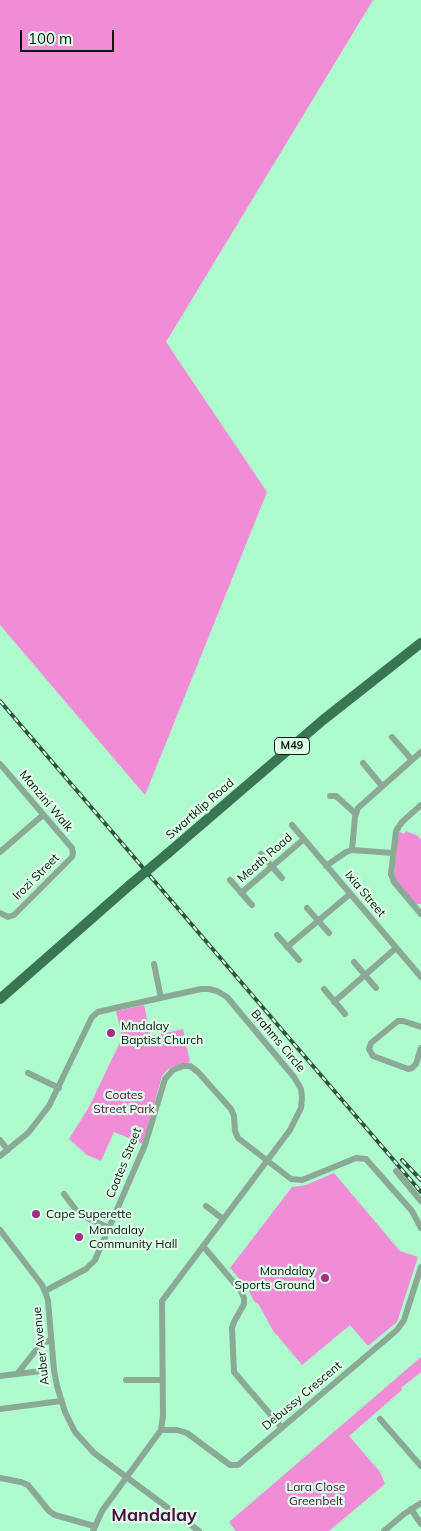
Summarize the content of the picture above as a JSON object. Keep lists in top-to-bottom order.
{
  "streets": {
    "main road": ["M49", "Swartklip Road"],
    "street": [
      "Manzini Walk",
      "Meath Road",
      "Irozi Street",
      "Ixia Street",
      "Brahms Circle",
      "Coates Street",
      "Auber Avenue",
      "Debussy Crescent"
    ]
  },
  "crossings": [
    ["Manzini Walk", "Irozi Street"],
    ["Meath Road", "Ixia Street"],
    ["Brahms Circle", "Coates Street"],
    ["Brahms Circle", "Debussy Crescent"],
    ["Coates Street", "Auber Avenue"]
  ],
  "districts": ["Mandalay"],
  "parks": ["Coates Street Park", "Lara Close Greenbelt"],
  "places": [
    "Mndalay Baptist Church",
    "Cape Superette",
    "Mandalay Community Hall",
    "Mandalay Sports Ground"
  ],
  "scale_bar": "100 m"
}
